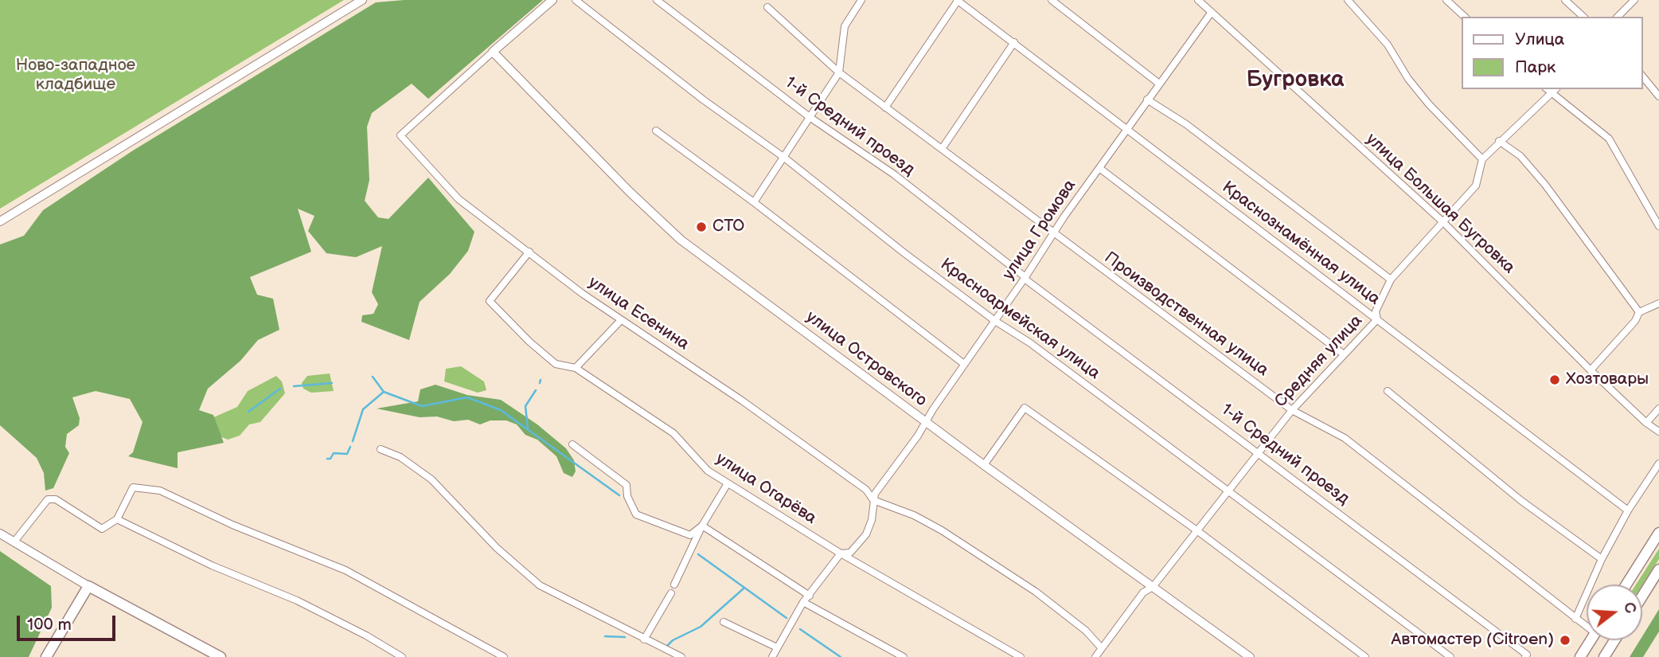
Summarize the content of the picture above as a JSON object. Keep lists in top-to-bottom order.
{
  "streets": {
    "street": [
      "1-й Средний проезд",
      "улица Большая Бугровка",
      "улица Громова",
      "Краснознамённая улица",
      "улица Есенина",
      "Производственная улица",
      "Красноармейская улица",
      "улица Островского",
      "Средняя улица",
      "улица Огарёва"
    ]
  },
  "crossings": [
    ["1-й Средний проезд", "улица Громова"],
    ["1-й Средний проезд", "Средняя улица"],
    ["улица Большая Бугровка", "улица Громова"],
    ["улица Большая Бугровка", "Средняя улица"],
    ["улица Громова", "Краснознамённая улица"],
    ["улица Громова", "улица Есенина"],
    ["улица Громова", "Производственная улица"],
    ["улица Громова", "Красноармейская улица"],
    ["улица Громова", "улица Островского"],
    ["улица Громова", "улица Огарёва"],
    ["Краснознамённая улица", "Средняя улица"],
    ["улица Есенина", "улица Островского"],
    ["улица Есенина", "улица Огарёва"],
    ["Производственная улица", "Средняя улица"],
    ["Красноармейская улица", "Средняя улица"],
    ["улица Островского", "Средняя улица"]
  ],
  "districts": ["Бугровка"],
  "parks": ["Ново-западное кладбище"],
  "places": ["СТО", "Хозтовары", "Автомастер (Citroen)"],
  "legend": ["Улица", "Парк"],
  "scale_bar": "100 m",
  "north": "right"
}
